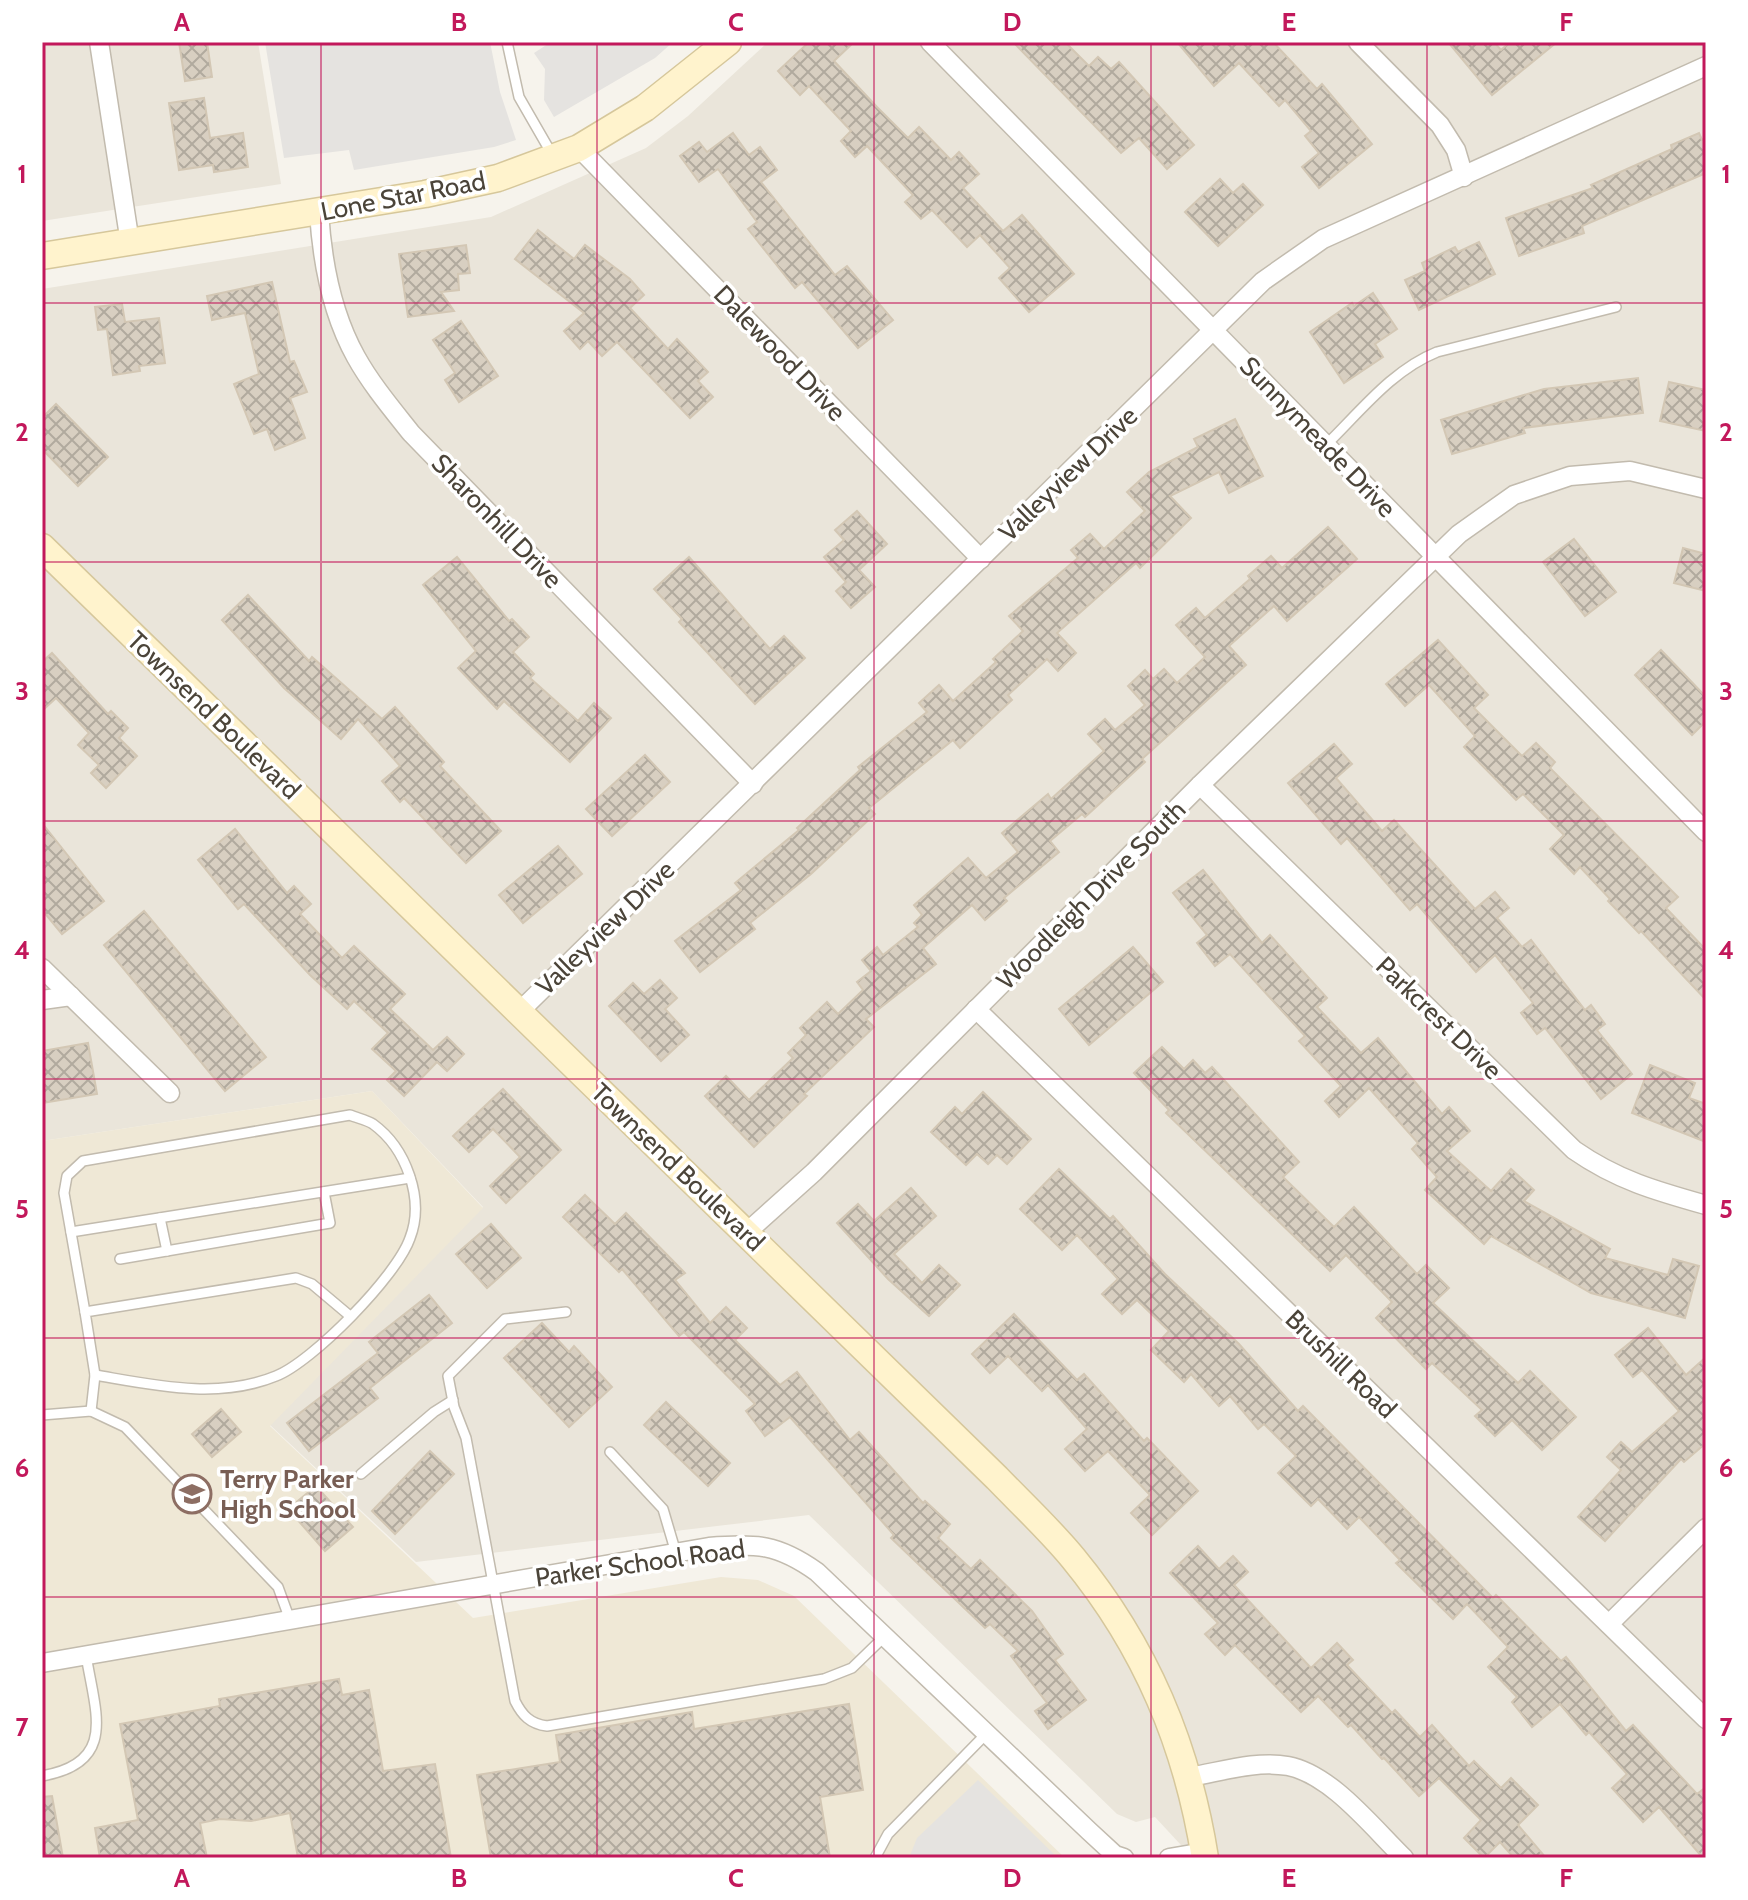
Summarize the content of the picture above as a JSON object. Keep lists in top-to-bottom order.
{
  "streets": {
    "street": [
      "Lone Star Road",
      "Dalewood Drive",
      "Sunnymeade Drive",
      "Valleyview Drive",
      "Sharonhill Drive",
      "Townsend Boulevard",
      "Woodleigh Drive South",
      "Parkcrest Drive",
      "Brushill Road",
      "Parker School Road"
    ]
  },
  "crossings": [
    ["Lone Star Road", "Dalewood Drive"],
    ["Lone Star Road", "Sharonhill Drive"],
    ["Dalewood Drive", "Valleyview Drive"],
    ["Sunnymeade Drive", "Valleyview Drive"],
    ["Sunnymeade Drive", "Woodleigh Drive South"],
    ["Valleyview Drive", "Sharonhill Drive"],
    ["Valleyview Drive", "Townsend Boulevard"],
    ["Townsend Boulevard", "Woodleigh Drive South"],
    ["Woodleigh Drive South", "Parkcrest Drive"],
    ["Woodleigh Drive South", "Brushill Road"]
  ],
  "places": {
    "school or university": ["Terry Parker High School"]
  },
  "grid": {
    "columns": [
      "A",
      "B",
      "C",
      "D",
      "E",
      "F"
    ],
    "rows": [
      "1",
      "2",
      "3",
      "4",
      "5",
      "6",
      "7"
    ]
  }
}
